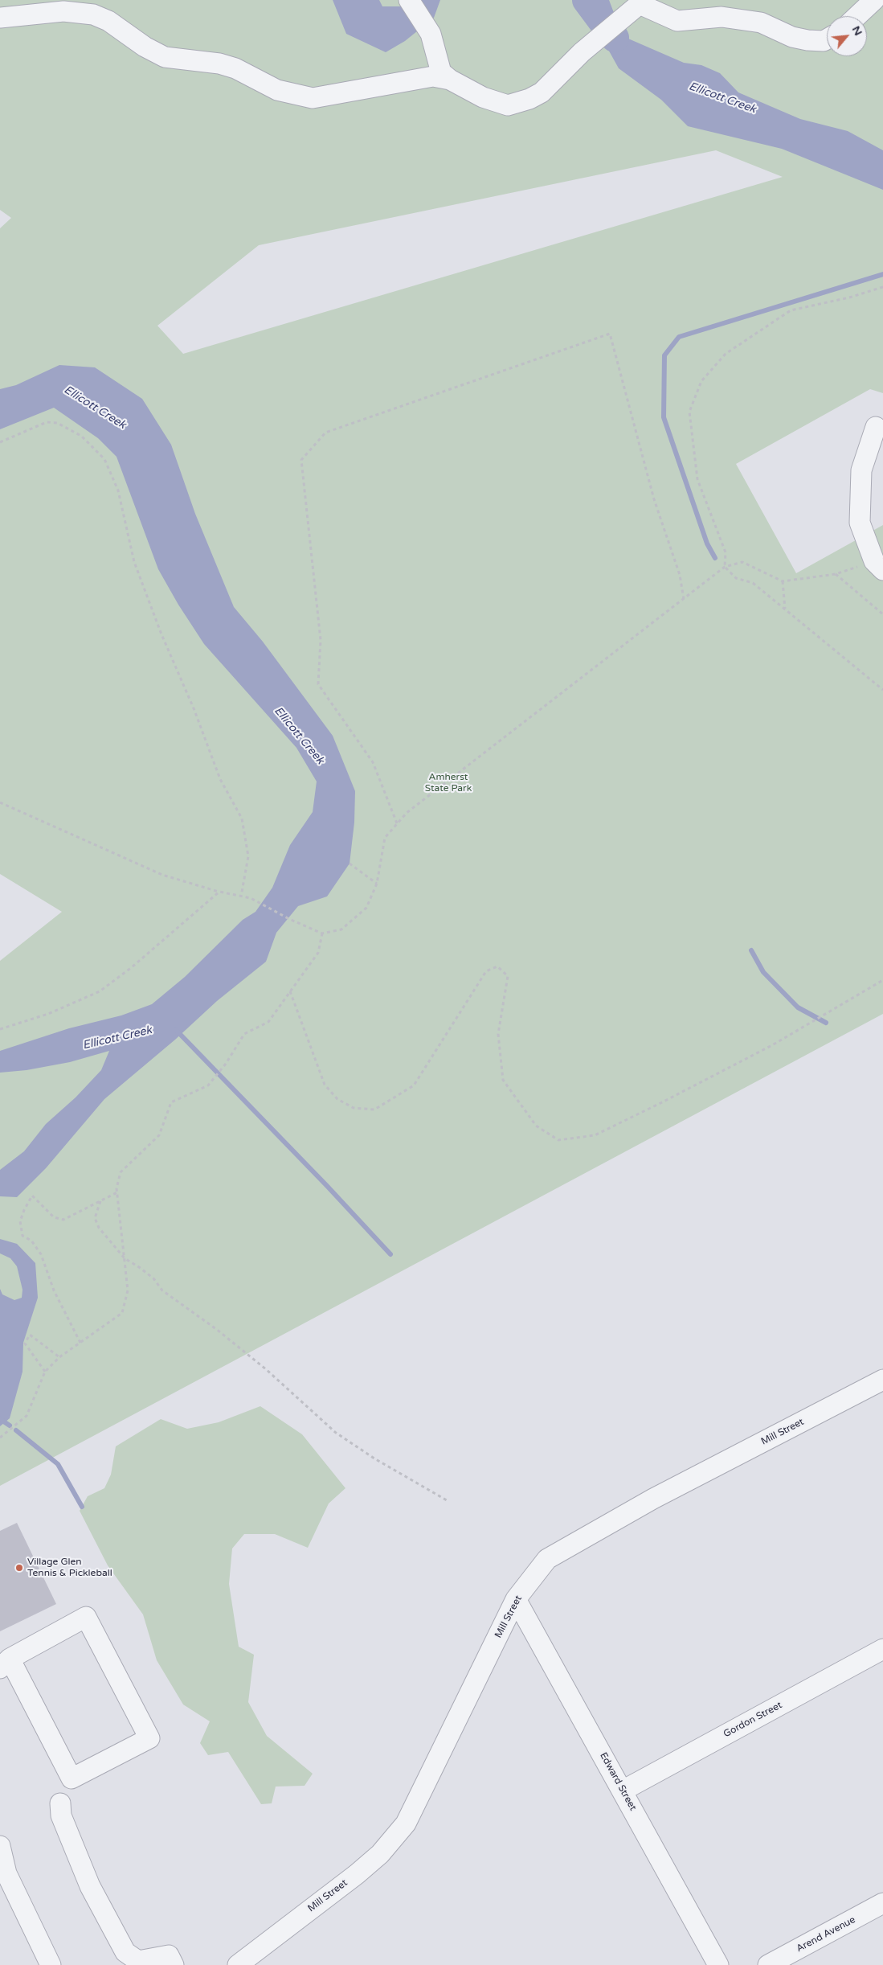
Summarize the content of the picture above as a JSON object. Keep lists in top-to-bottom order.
{
  "streets": {
    "street": [
      "Mill Street",
      "Gordon Street",
      "Edward Street",
      "Arend Avenue"
    ]
  },
  "crossings": [
    ["Mill Street", "Edward Street"],
    ["Gordon Street", "Edward Street"]
  ],
  "water": ["Ellicott Creek"],
  "parks": ["Amherst State Park"],
  "places": ["Village Glen Tennis & Pickleball"],
  "north": "top right"
}
